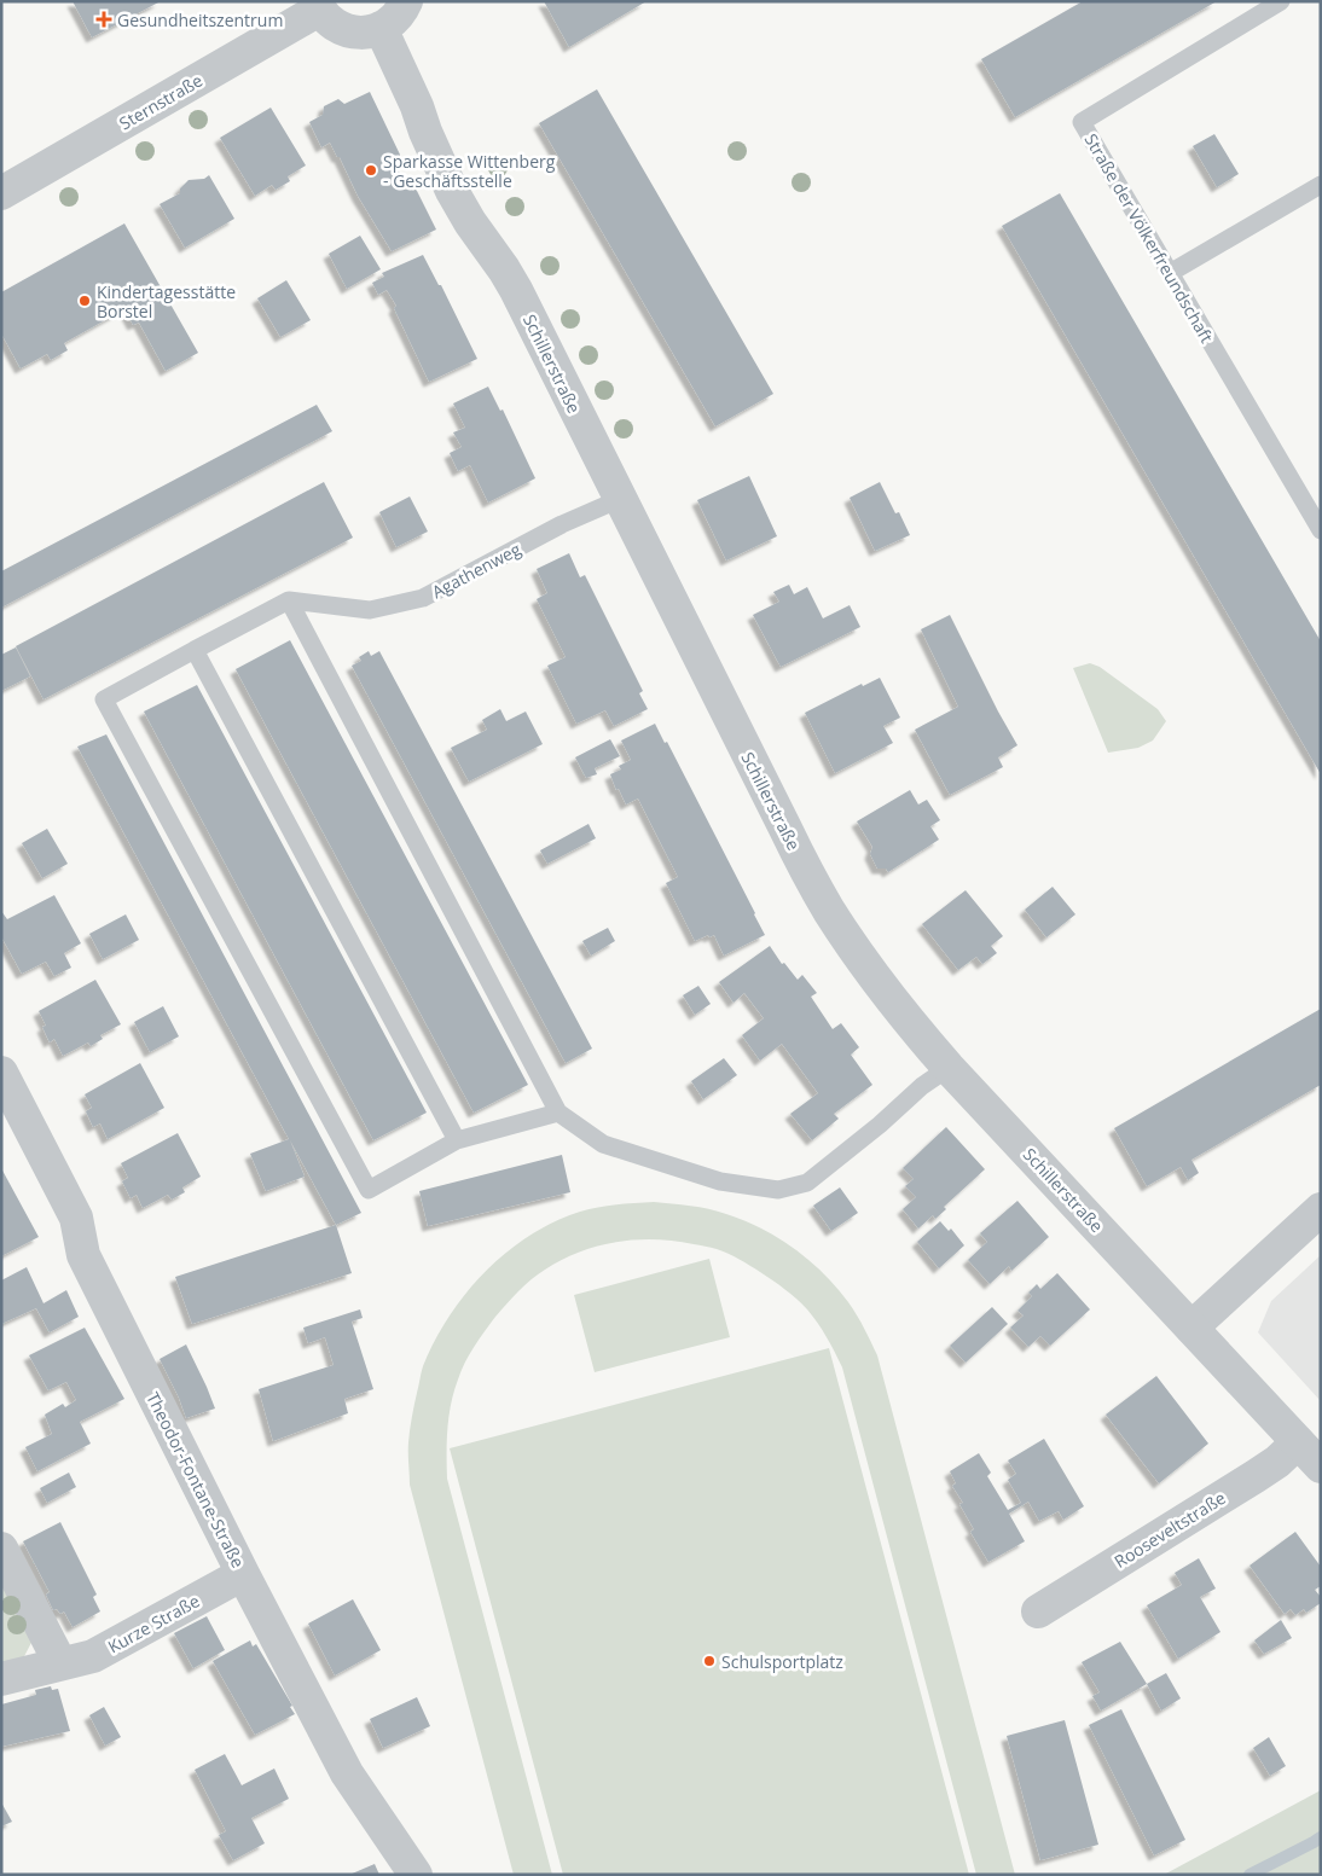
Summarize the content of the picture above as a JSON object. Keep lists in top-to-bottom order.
{
  "streets": {
    "street": [
      "Sternstraße",
      "Schillerstraße",
      "Theodor-Fontane-Straße",
      "Rooseveltstraße",
      "Kurze Straße"
    ],
    "lane": ["Straße der Völkerfreundschaft", "Agathenweg"]
  },
  "crossings": [
    ["Schillerstraße", "Agathenweg"],
    ["Schillerstraße", "Rooseveltstraße"],
    ["Theodor-Fontane-Straße", "Kurze Straße"]
  ],
  "places": {
    "health": ["Gesundheitszentrum"],
    "other": ["Sparkasse Wittenberg - Geschäftsstelle", "Kindertagesstätte Borstel", "Schulsportplatz"]
  }
}
